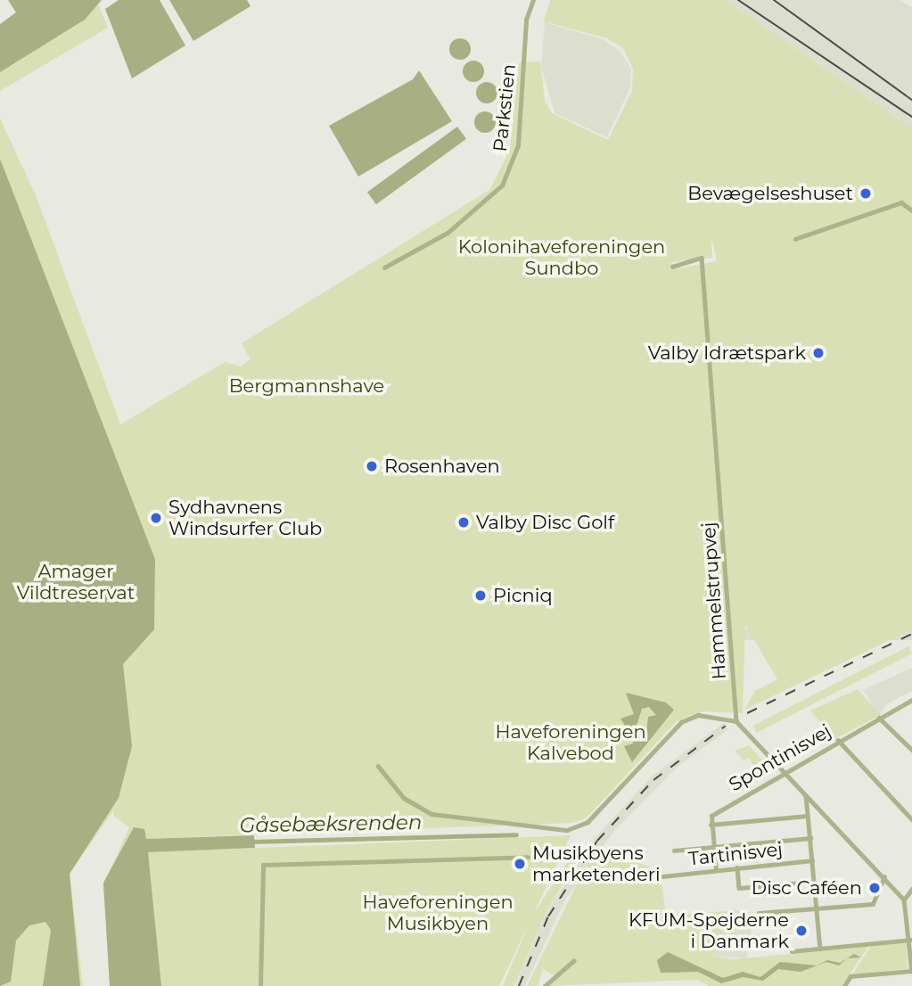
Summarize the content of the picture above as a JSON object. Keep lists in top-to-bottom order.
{
  "streets": {
    "street": [
      "Parkstien",
      "Hammelstrupvej",
      "Spontinisvej",
      "Tartinisvej"
    ]
  },
  "water": ["Gåsebæksrenden"],
  "parks": [
    "Kolonihaveforeningen Sundbo",
    "Bergmannshave",
    "Amager Vildtreservat",
    "Haveforeningen Kalvebod",
    "Haveforeningen Musikbyen"
  ],
  "places": [
    "Bevægelseshuset",
    "Valby Idrætspark",
    "Rosenhaven",
    "Sydhavnens Windsurfer Club",
    "Valby Disc Golf",
    "Picniq",
    "Musikbyens marketenderi",
    "Disc Caféen",
    "KFUM-Spejderne i Danmark"
  ]
}
